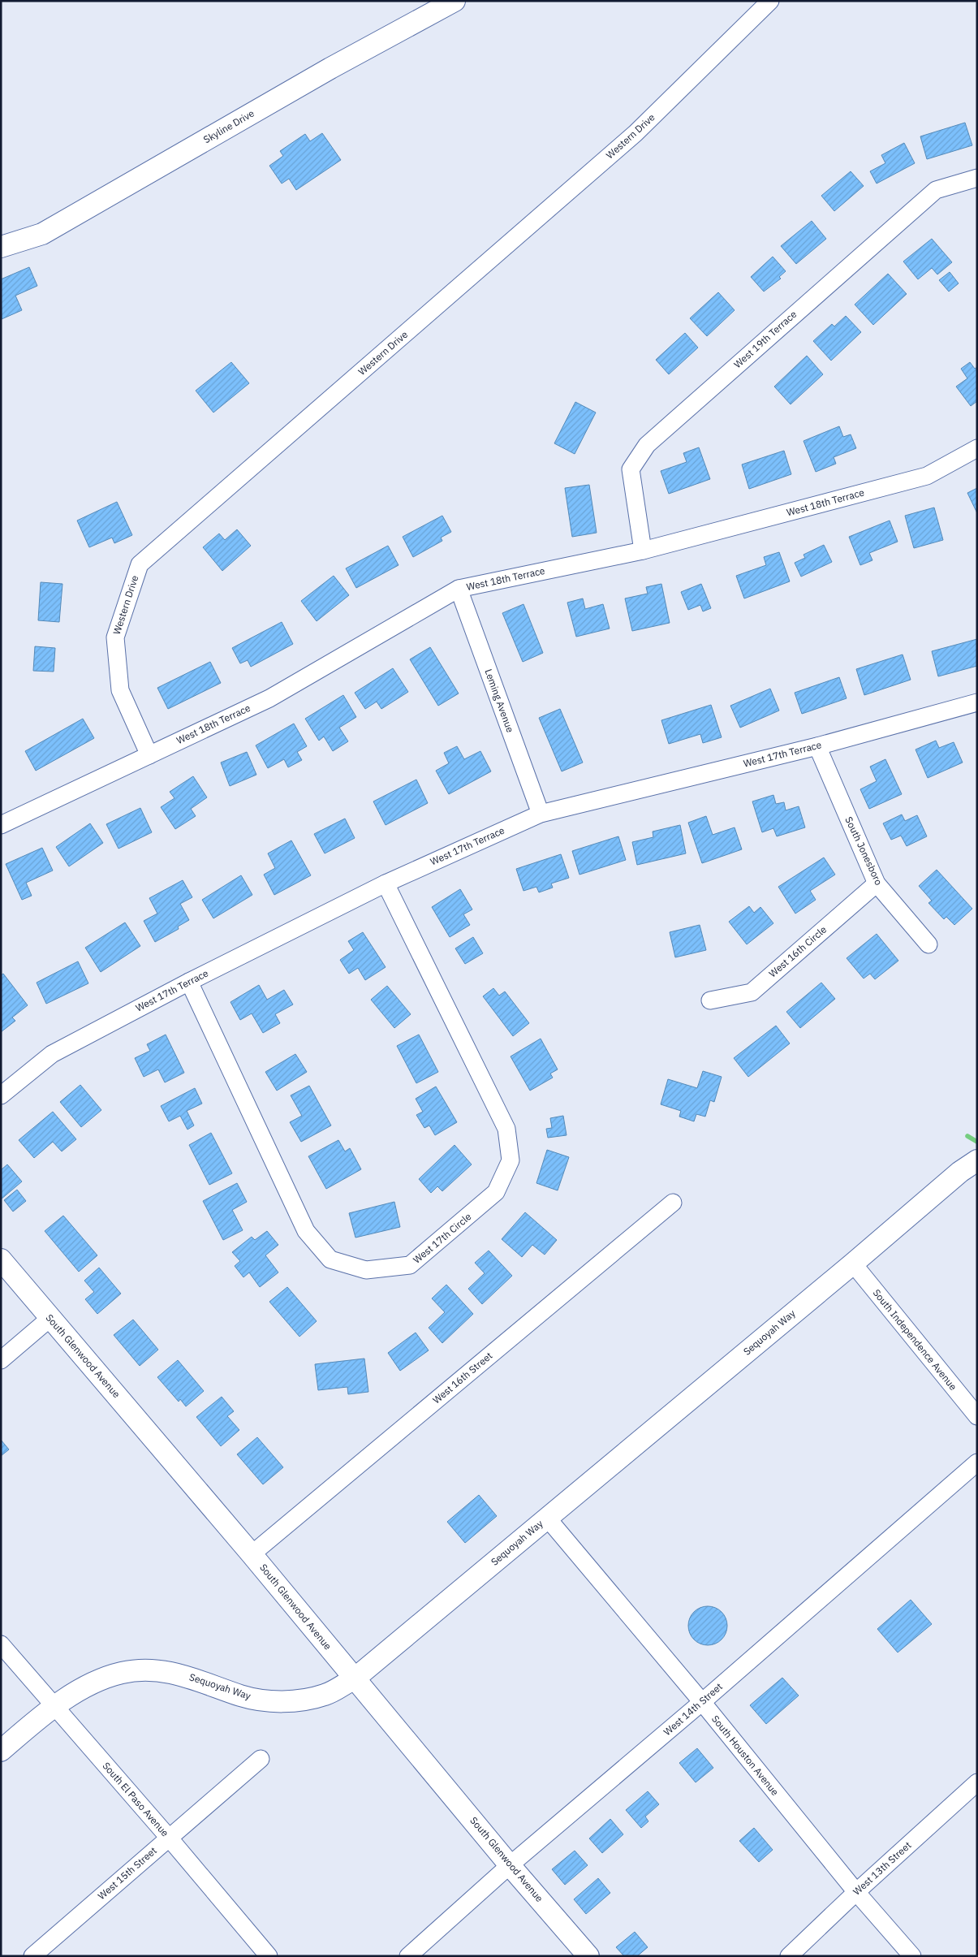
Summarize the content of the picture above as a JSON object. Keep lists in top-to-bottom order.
{
  "streets": {
    "street": [
      "Skyline Drive",
      "Western Drive",
      "West 19th Terrace",
      "West 18th Terrace",
      "Leming Avenue",
      "West 17th Terrace",
      "South Jonesboro",
      "West 16th Circle",
      "West 17th Circle",
      "Sequoyah Way",
      "South Independence Avenue",
      "South Glenwood Avenue",
      "West 16th Street",
      "West 14th Street",
      "South Houston Avenue",
      "South El Paso Avenue",
      "West 13th Street",
      "West 15th Street"
    ]
  },
  "crossings": [
    ["Western Drive", "West 18th Terrace"],
    ["West 19th Terrace", "West 18th Terrace"],
    ["West 18th Terrace", "Leming Avenue"],
    ["Leming Avenue", "West 17th Terrace"],
    ["West 17th Terrace", "South Jonesboro"],
    ["West 17th Terrace", "West 17th Circle"],
    ["South Jonesboro", "West 16th Circle"],
    ["Sequoyah Way", "South Independence Avenue"],
    ["Sequoyah Way", "South Glenwood Avenue"],
    ["Sequoyah Way", "South Houston Avenue"],
    ["Sequoyah Way", "South El Paso Avenue"],
    ["South Glenwood Avenue", "West 16th Street"],
    ["South Glenwood Avenue", "West 14th Street"],
    ["West 14th Street", "South Houston Avenue"],
    ["South Houston Avenue", "West 13th Street"],
    ["South El Paso Avenue", "West 15th Street"]
  ]
}
